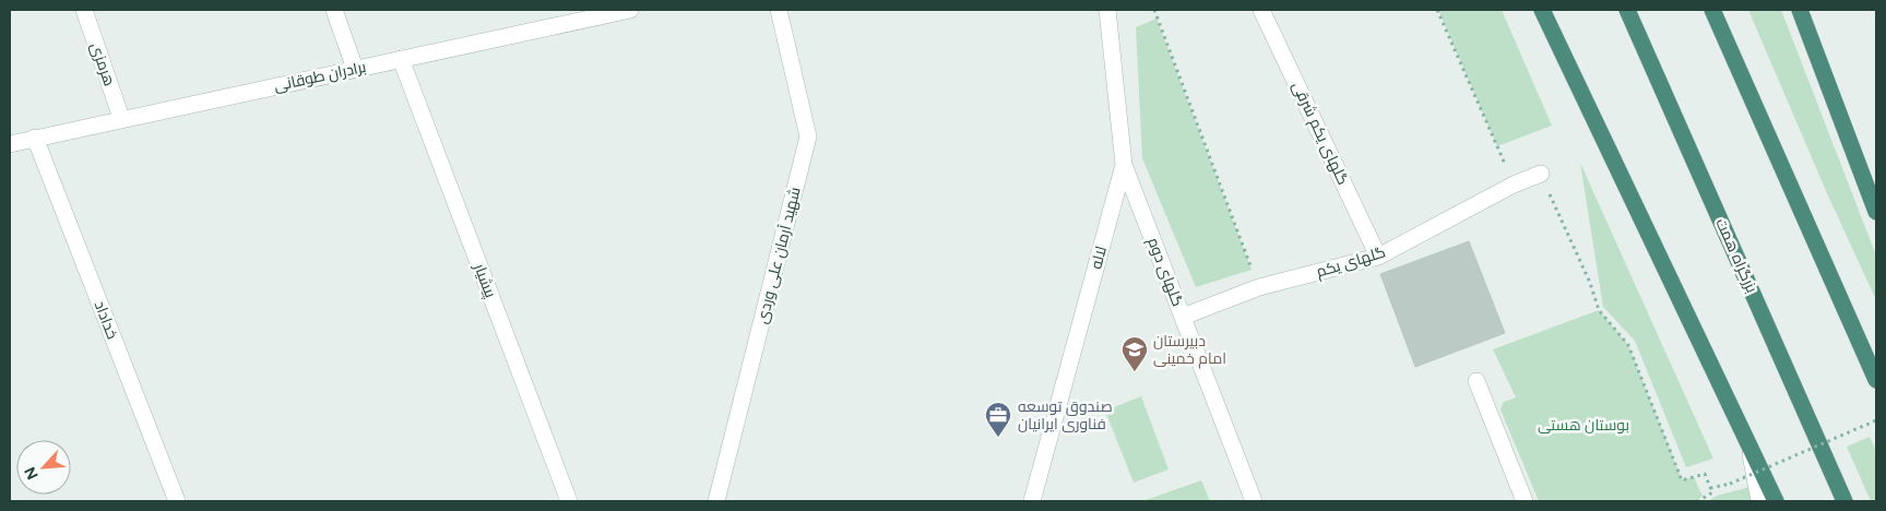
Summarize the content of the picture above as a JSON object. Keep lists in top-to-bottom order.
{
  "streets": {
    "highway": ["بزرگراه همت"],
    "street": [
      "هرمزی",
      "برادران طوقانی",
      "گلهای یکم شرقی",
      "شهید آرمان علی وردی",
      "لاله",
      "گلهای یکم",
      "گلهای دوم",
      "پیشیار",
      "خداداد"
    ]
  },
  "crossings": [
    ["هرمزی", "برادران طوقانی"],
    ["برادران طوقانی", "پیشیار"],
    ["برادران طوقانی", "خداداد"],
    ["گلهای یکم شرقی", "گلهای یکم"],
    ["لاله", "گلهای دوم"],
    ["گلهای یکم", "گلهای دوم"]
  ],
  "parks": ["بوستان هستی"],
  "places": {
    "school or university": ["دبیرستان امام خمینی"],
    "office": ["صندوق توسعه فناوری ایرانیان"]
  },
  "north": "bottom left"
}
